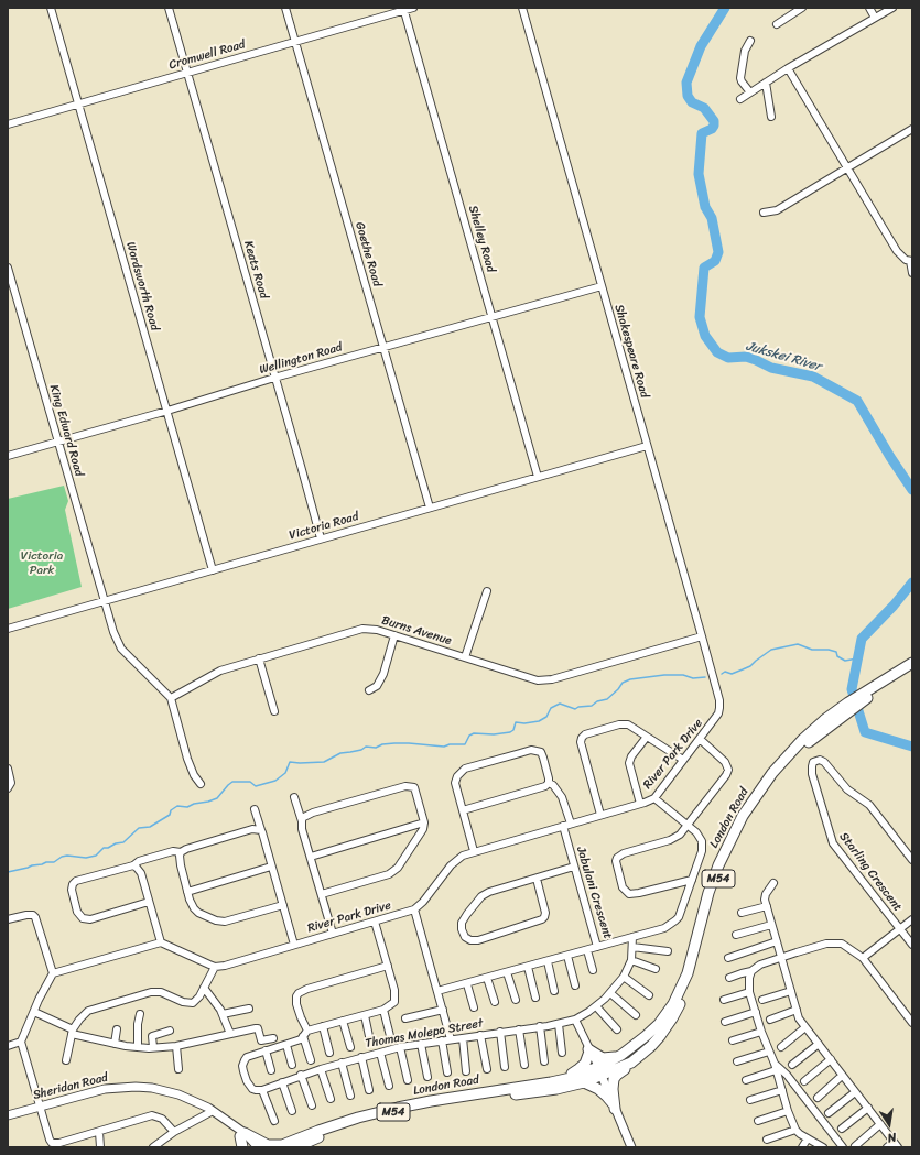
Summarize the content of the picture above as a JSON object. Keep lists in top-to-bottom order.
{
  "streets": {
    "main road": ["London Road", "M54"],
    "street": [
      "Cromwell Road",
      "Shelley Road",
      "Goethe Road",
      "Keats Road",
      "Wordsworth Road",
      "Shakespeare Road",
      "Wellington Road",
      "King Edward Road",
      "Victoria Road",
      "Burns Avenue",
      "River Park Drive",
      "Starling Crescent",
      "Jabulani Crescent",
      "Thomas Molepo Street",
      "Sheridan Road"
    ]
  },
  "crossings": [
    ["Cromwell Road", "Shelley Road"],
    ["Cromwell Road", "Goethe Road"],
    ["Cromwell Road", "Keats Road"],
    ["Cromwell Road", "Wordsworth Road"],
    ["Shelley Road", "Wellington Road"],
    ["Shelley Road", "Victoria Road"],
    ["Goethe Road", "Wellington Road"],
    ["Goethe Road", "Victoria Road"],
    ["Keats Road", "Wellington Road"],
    ["Keats Road", "Victoria Road"],
    ["Wordsworth Road", "Wellington Road"],
    ["Wordsworth Road", "Victoria Road"],
    ["Shakespeare Road", "Wellington Road"],
    ["Shakespeare Road", "Victoria Road"],
    ["Shakespeare Road", "Burns Avenue"],
    ["Shakespeare Road", "River Park Drive"],
    ["Wellington Road", "King Edward Road"],
    ["King Edward Road", "Victoria Road"],
    ["River Park Drive", "Jabulani Crescent"],
    ["Jabulani Crescent", "Thomas Molepo Street"]
  ],
  "water": ["Jukskei River"],
  "parks": ["Victoria Park"],
  "north": "bottom"
}
